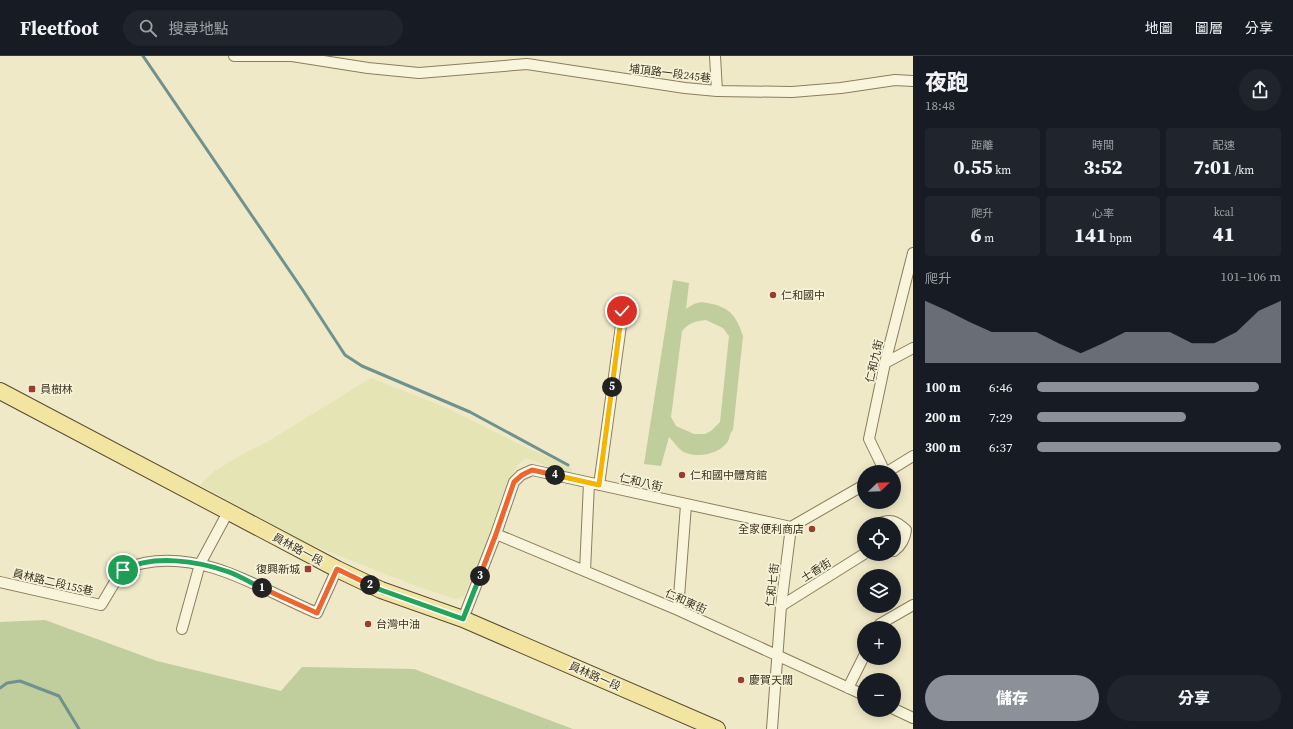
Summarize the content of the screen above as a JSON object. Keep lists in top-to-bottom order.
{
  "streets": {
    "main road": ["員林路一段"],
    "street": [
      "埔頂路一段245巷",
      "仁和九街",
      "仁和八街",
      "士香街",
      "員林路二段155巷",
      "仁和七街",
      "仁和東街"
    ]
  },
  "crossings": [
    ["仁和八街", "員林路一段"],
    ["仁和八街", "仁和七街"],
    ["仁和八街", "仁和東街"],
    ["士香街", "仁和七街"],
    ["仁和七街", "仁和東街"]
  ],
  "places": {
    "other": [
      "仁和國中",
      "仁和國中體育館",
      "全家便利商店",
      "台灣中油",
      "慶賀天闊"
    ],
    "transit": ["員樹林", "復興新城"]
  },
  "north": "top right",
  "page": {
    "header": "Fleetfoot",
    "search": "搜尋地點",
    "nav": ["地圖", "圖層", "分享"],
    "heading": ["夜跑", "18:48"],
    "stats": [
      ["距離", "0.55 km"],
      ["時間", "3:52"],
      ["配速", "7:01 /km"],
      ["爬升", "6 m"],
      ["心率", "141 bpm"],
      ["kcal", "41"]
    ],
    "chart": ["爬升", "101–106 m"],
    "list": [
      {
        "name": "100 m",
        "note": "6:46"
      },
      {
        "name": "200 m",
        "note": "7:29"
      },
      {
        "name": "300 m",
        "note": "6:37"
      }
    ],
    "pins": [
      "5",
      "4",
      "3",
      "2",
      "1"
    ],
    "map_buttons": ["+", "−"],
    "buttons": ["儲存", "分享"]
  }
}
